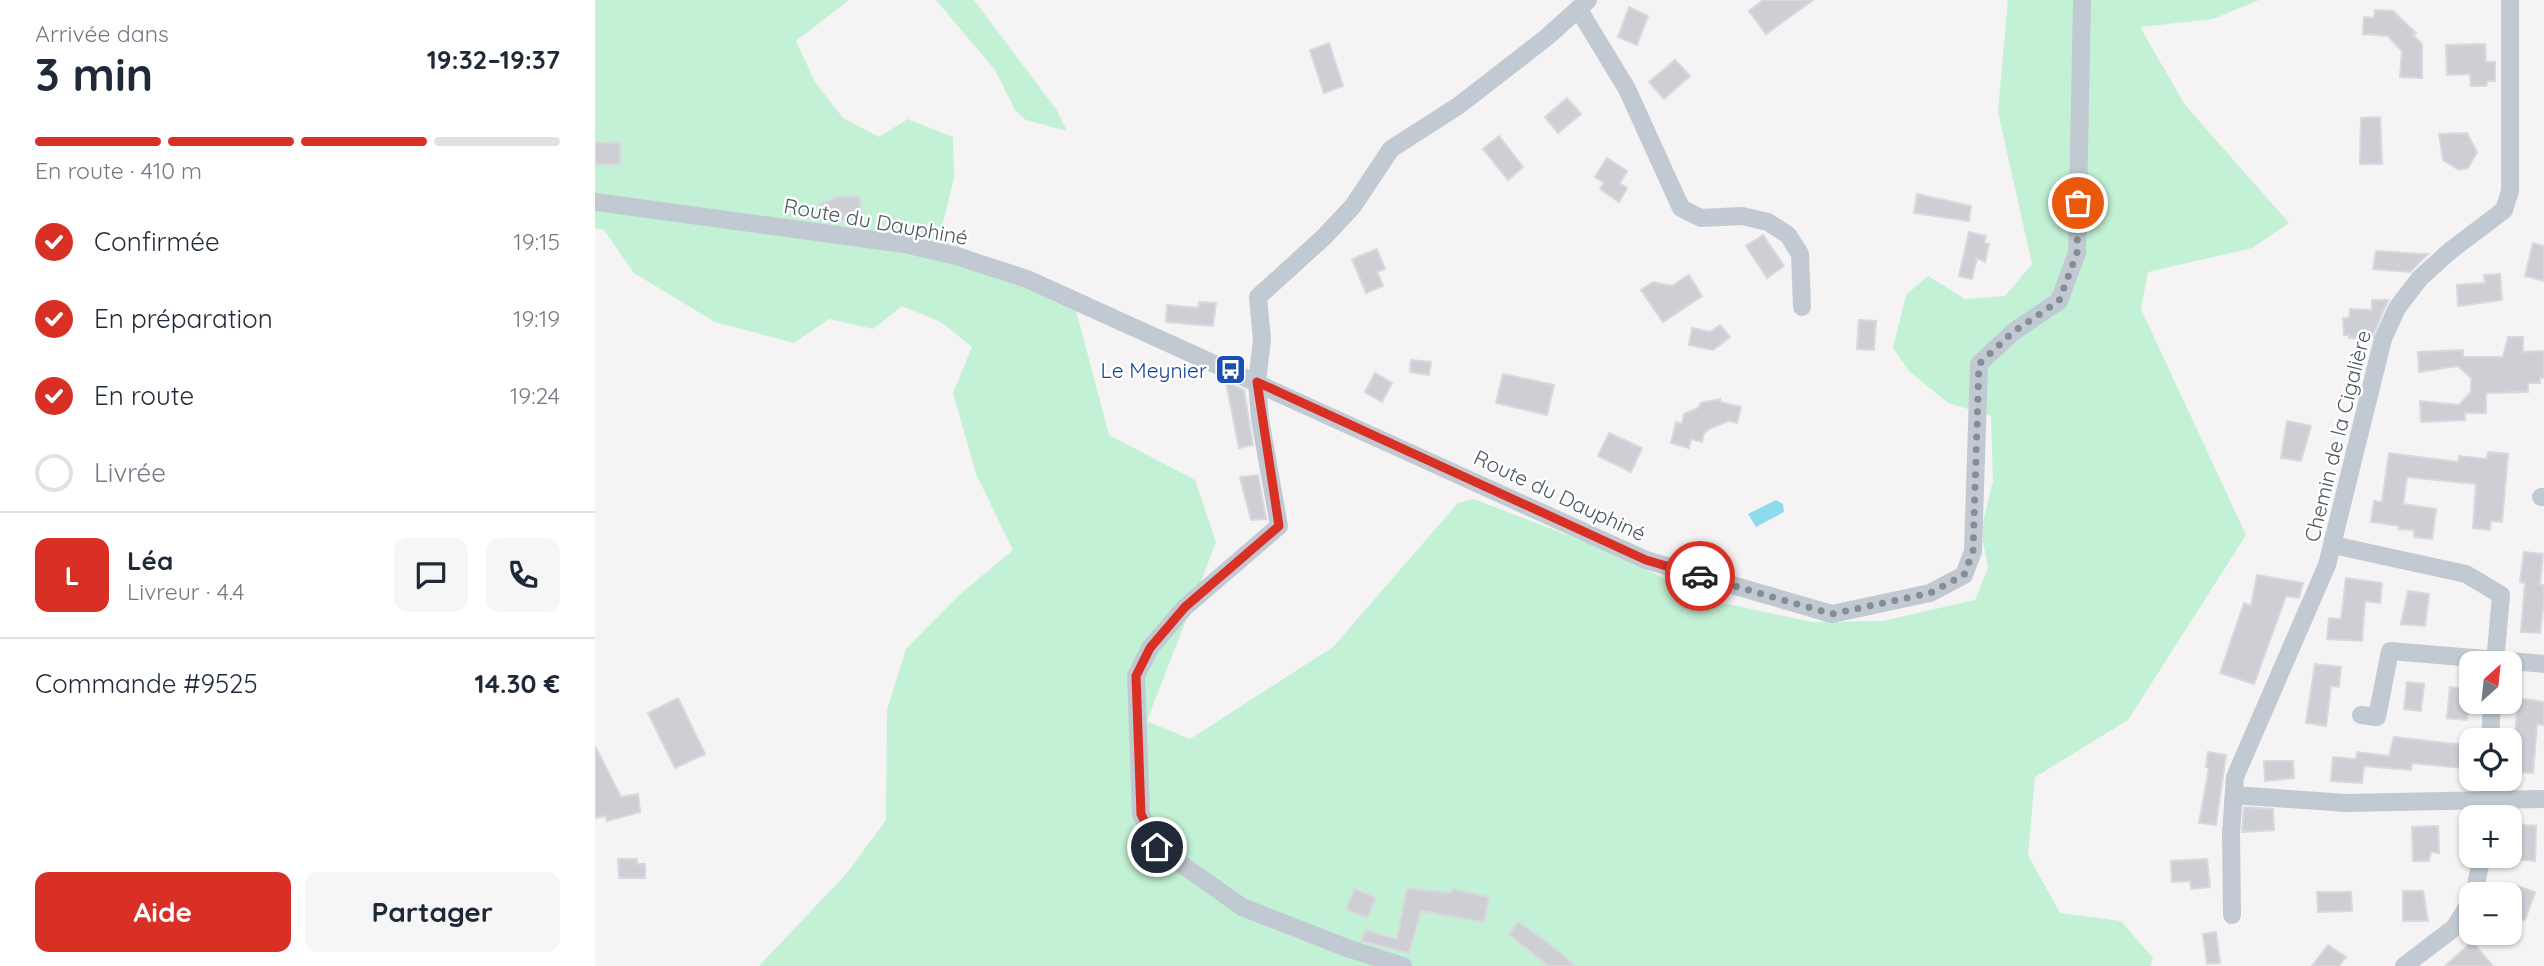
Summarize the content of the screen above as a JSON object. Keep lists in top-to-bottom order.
{
  "streets": {
    "street": ["Route du Dauphiné", "Chemin de la Cigalière"]
  },
  "places": {
    "bus stop": ["Le Meynier"]
  },
  "north": "top right",
  "page": {
    "heading": ["3 min", "Arrivée dans", "19:32–19:37"],
    "panel": [
      "Léa",
      "Livreur · 4.4",
      "Commande #9525",
      "14.30 €"
    ],
    "bar": "En route · 410 m",
    "list": [
      ["Confirmée", "19:15"],
      ["En préparation", "19:19"],
      ["En route", "19:24"],
      "Livrée"
    ],
    "round": "L",
    "map_buttons": ["+", "−"],
    "buttons": ["Aide", "Partager"]
  }
}
